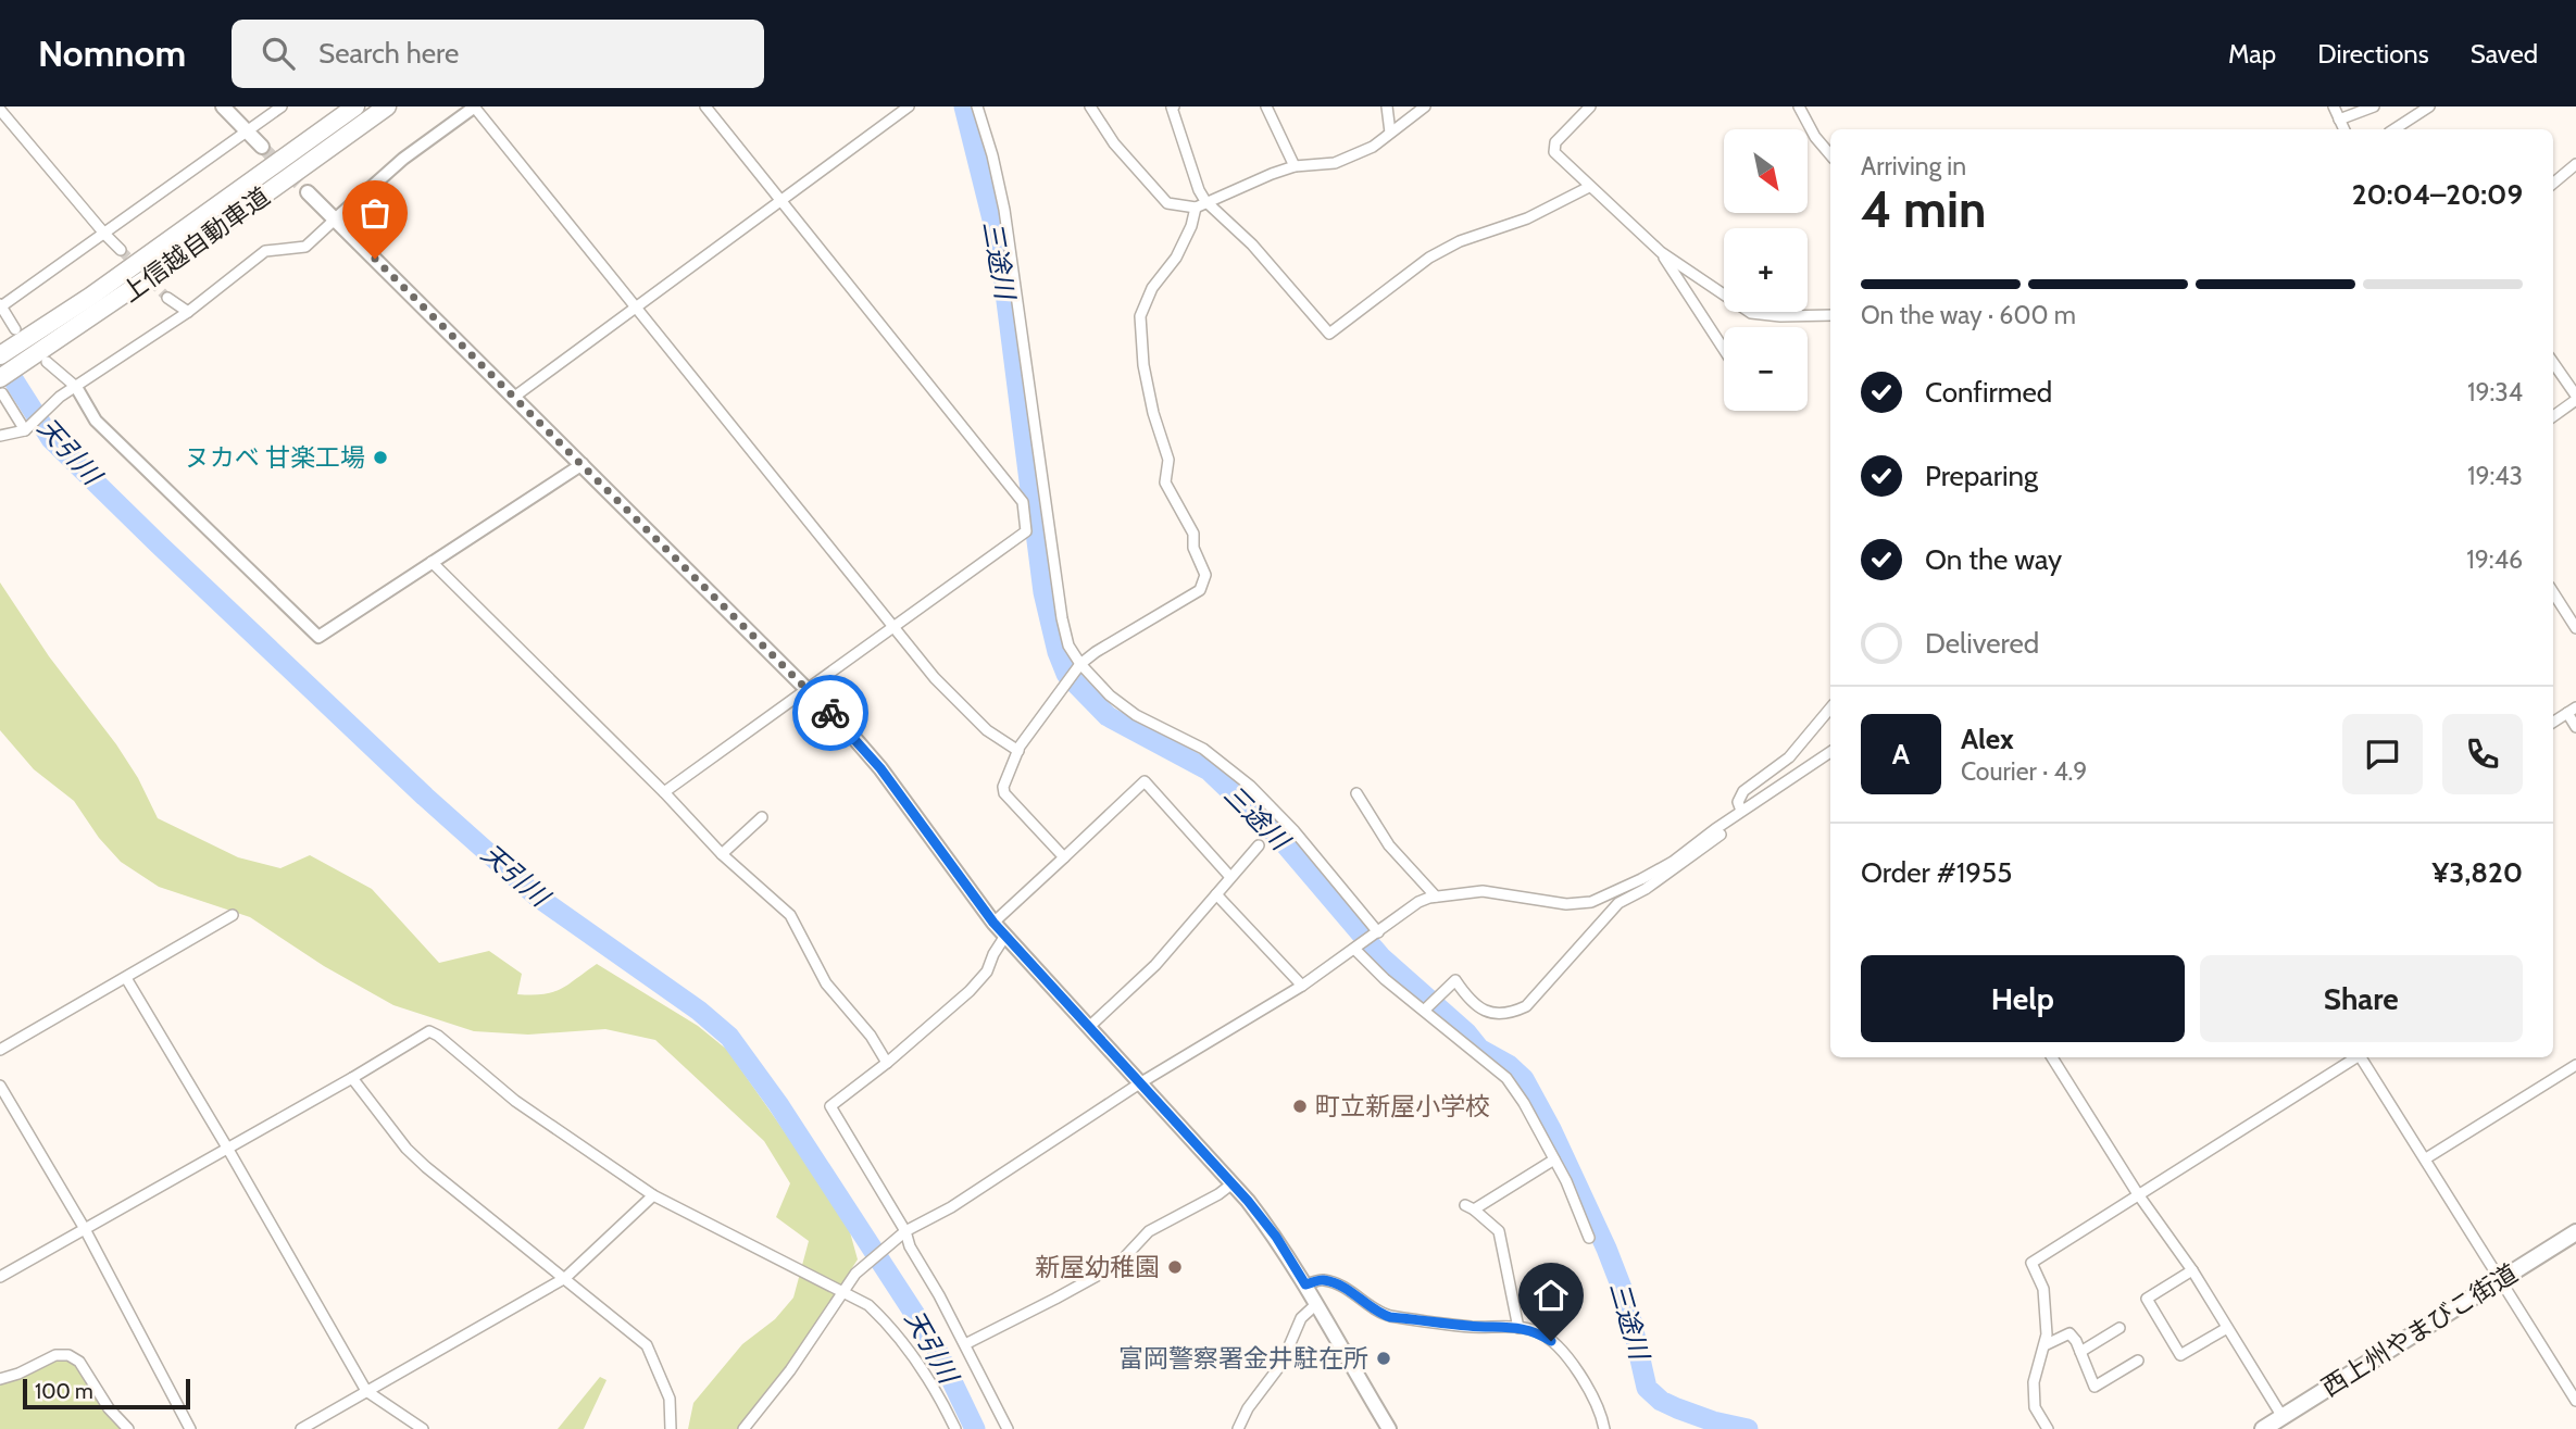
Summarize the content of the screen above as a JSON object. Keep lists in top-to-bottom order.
{
  "streets": {
    "highway": ["上信越自動車道", "西上州やまびこ街道"]
  },
  "water": ["三途川", "天引川"],
  "places": [
    "ヌカベ 甘楽工場",
    "町立新屋小学校",
    "新屋幼稚園",
    "富岡警察署金井駐在所"
  ],
  "scale_bar": "100 m",
  "north": "bottom right",
  "page": {
    "header": "Nomnom",
    "search": "Search here",
    "nav": ["Map", "Directions", "Saved"],
    "map_buttons": ["+", "−"],
    "heading": ["4 min", "Arriving in", "20:04–20:09"],
    "panel": [
      "Alex",
      "Courier · 4.9",
      "Order #1955",
      "¥3,820"
    ],
    "bar": "On the way · 600 m",
    "list": [
      ["Confirmed", "19:34"],
      ["Preparing", "19:43"],
      ["On the way", "19:46"],
      "Delivered"
    ],
    "round": "A",
    "buttons": ["Help", "Share"],
    "scale": "100 m"
  }
}
